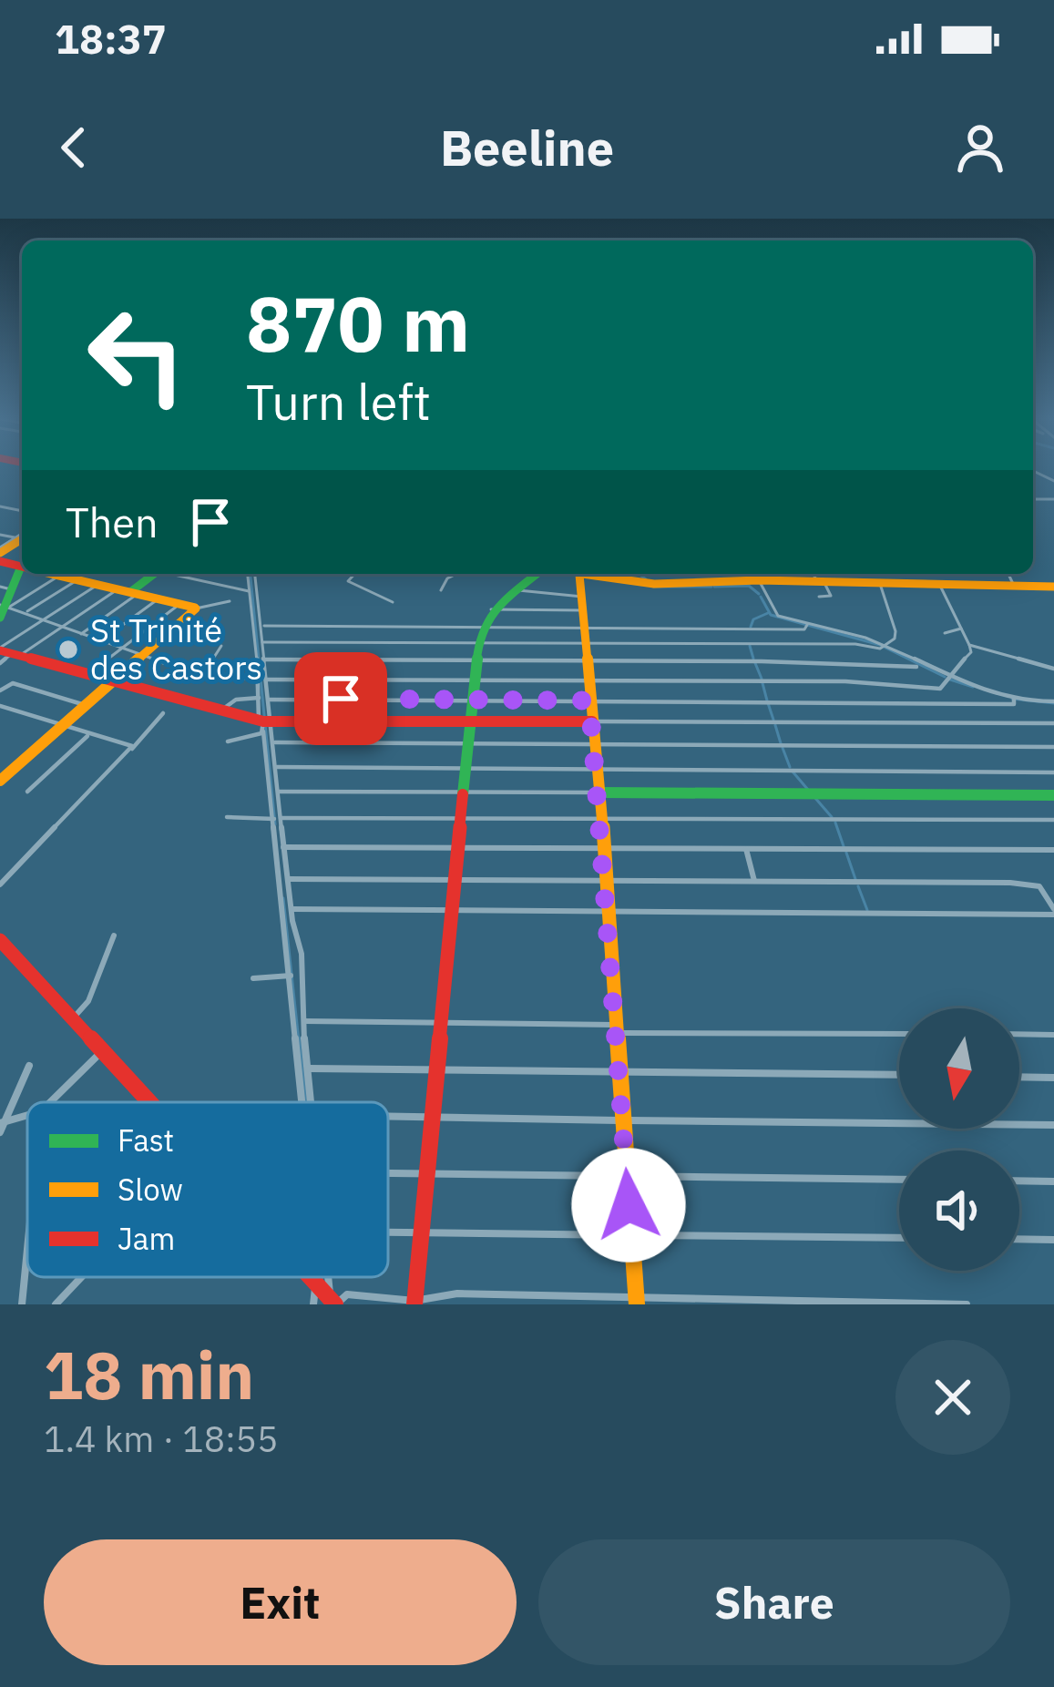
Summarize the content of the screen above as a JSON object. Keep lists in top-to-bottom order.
{
  "places": ["St Trinité des Castors"],
  "legend": ["Fast", "Slow", "Jam"],
  "north": "bottom",
  "page": {
    "status": "18:37",
    "header": "Beeline",
    "turn": ["870 m", "Turn left"],
    "then": "Then",
    "heading": ["18 min", "1.4 km · 18:55"],
    "buttons": ["Exit", "Share"]
  }
}
